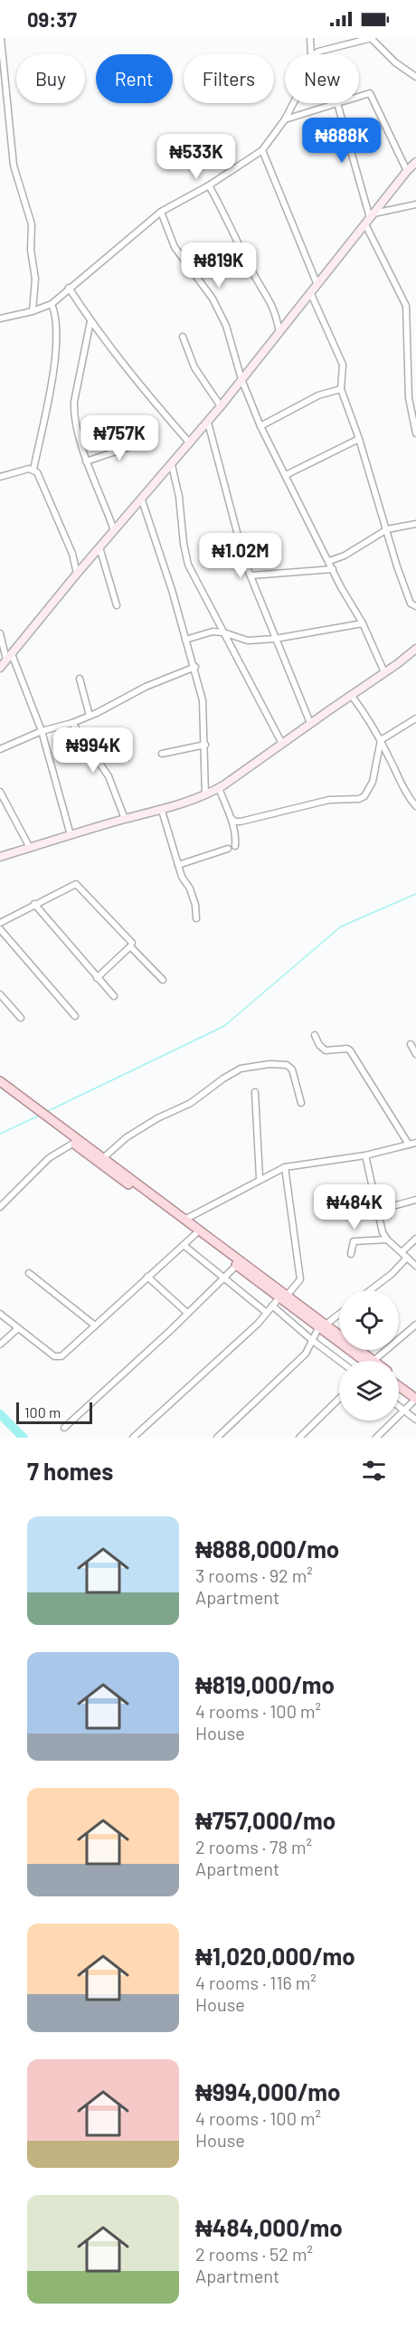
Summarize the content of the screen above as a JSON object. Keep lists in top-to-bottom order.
{
  "scale_bar": "100 m",
  "page": {
    "status": "09:37",
    "chip": [
      "Buy",
      "Rent",
      "Filters",
      "New"
    ],
    "price": [
      "₦888K",
      "₦533K",
      "₦819K",
      "₦757K",
      "₦1.02M",
      "₦994K",
      "₦484K"
    ],
    "scale": "100 m",
    "heading": "7 homes",
    "list": [
      {
        "name": "₦888,000/mo",
        "note": "3 rooms · 92 m² · Apartment"
      },
      {
        "name": "₦819,000/mo",
        "note": "4 rooms · 100 m² · House"
      },
      {
        "name": "₦757,000/mo",
        "note": "2 rooms · 78 m² · Apartment"
      },
      {
        "name": "₦1,020,000/mo",
        "note": "4 rooms · 116 m² · House"
      },
      {
        "name": "₦994,000/mo",
        "note": "4 rooms · 100 m² · House"
      },
      {
        "name": "₦484,000/mo",
        "note": "2 rooms · 52 m² · Apartment"
      }
    ]
  }
}
